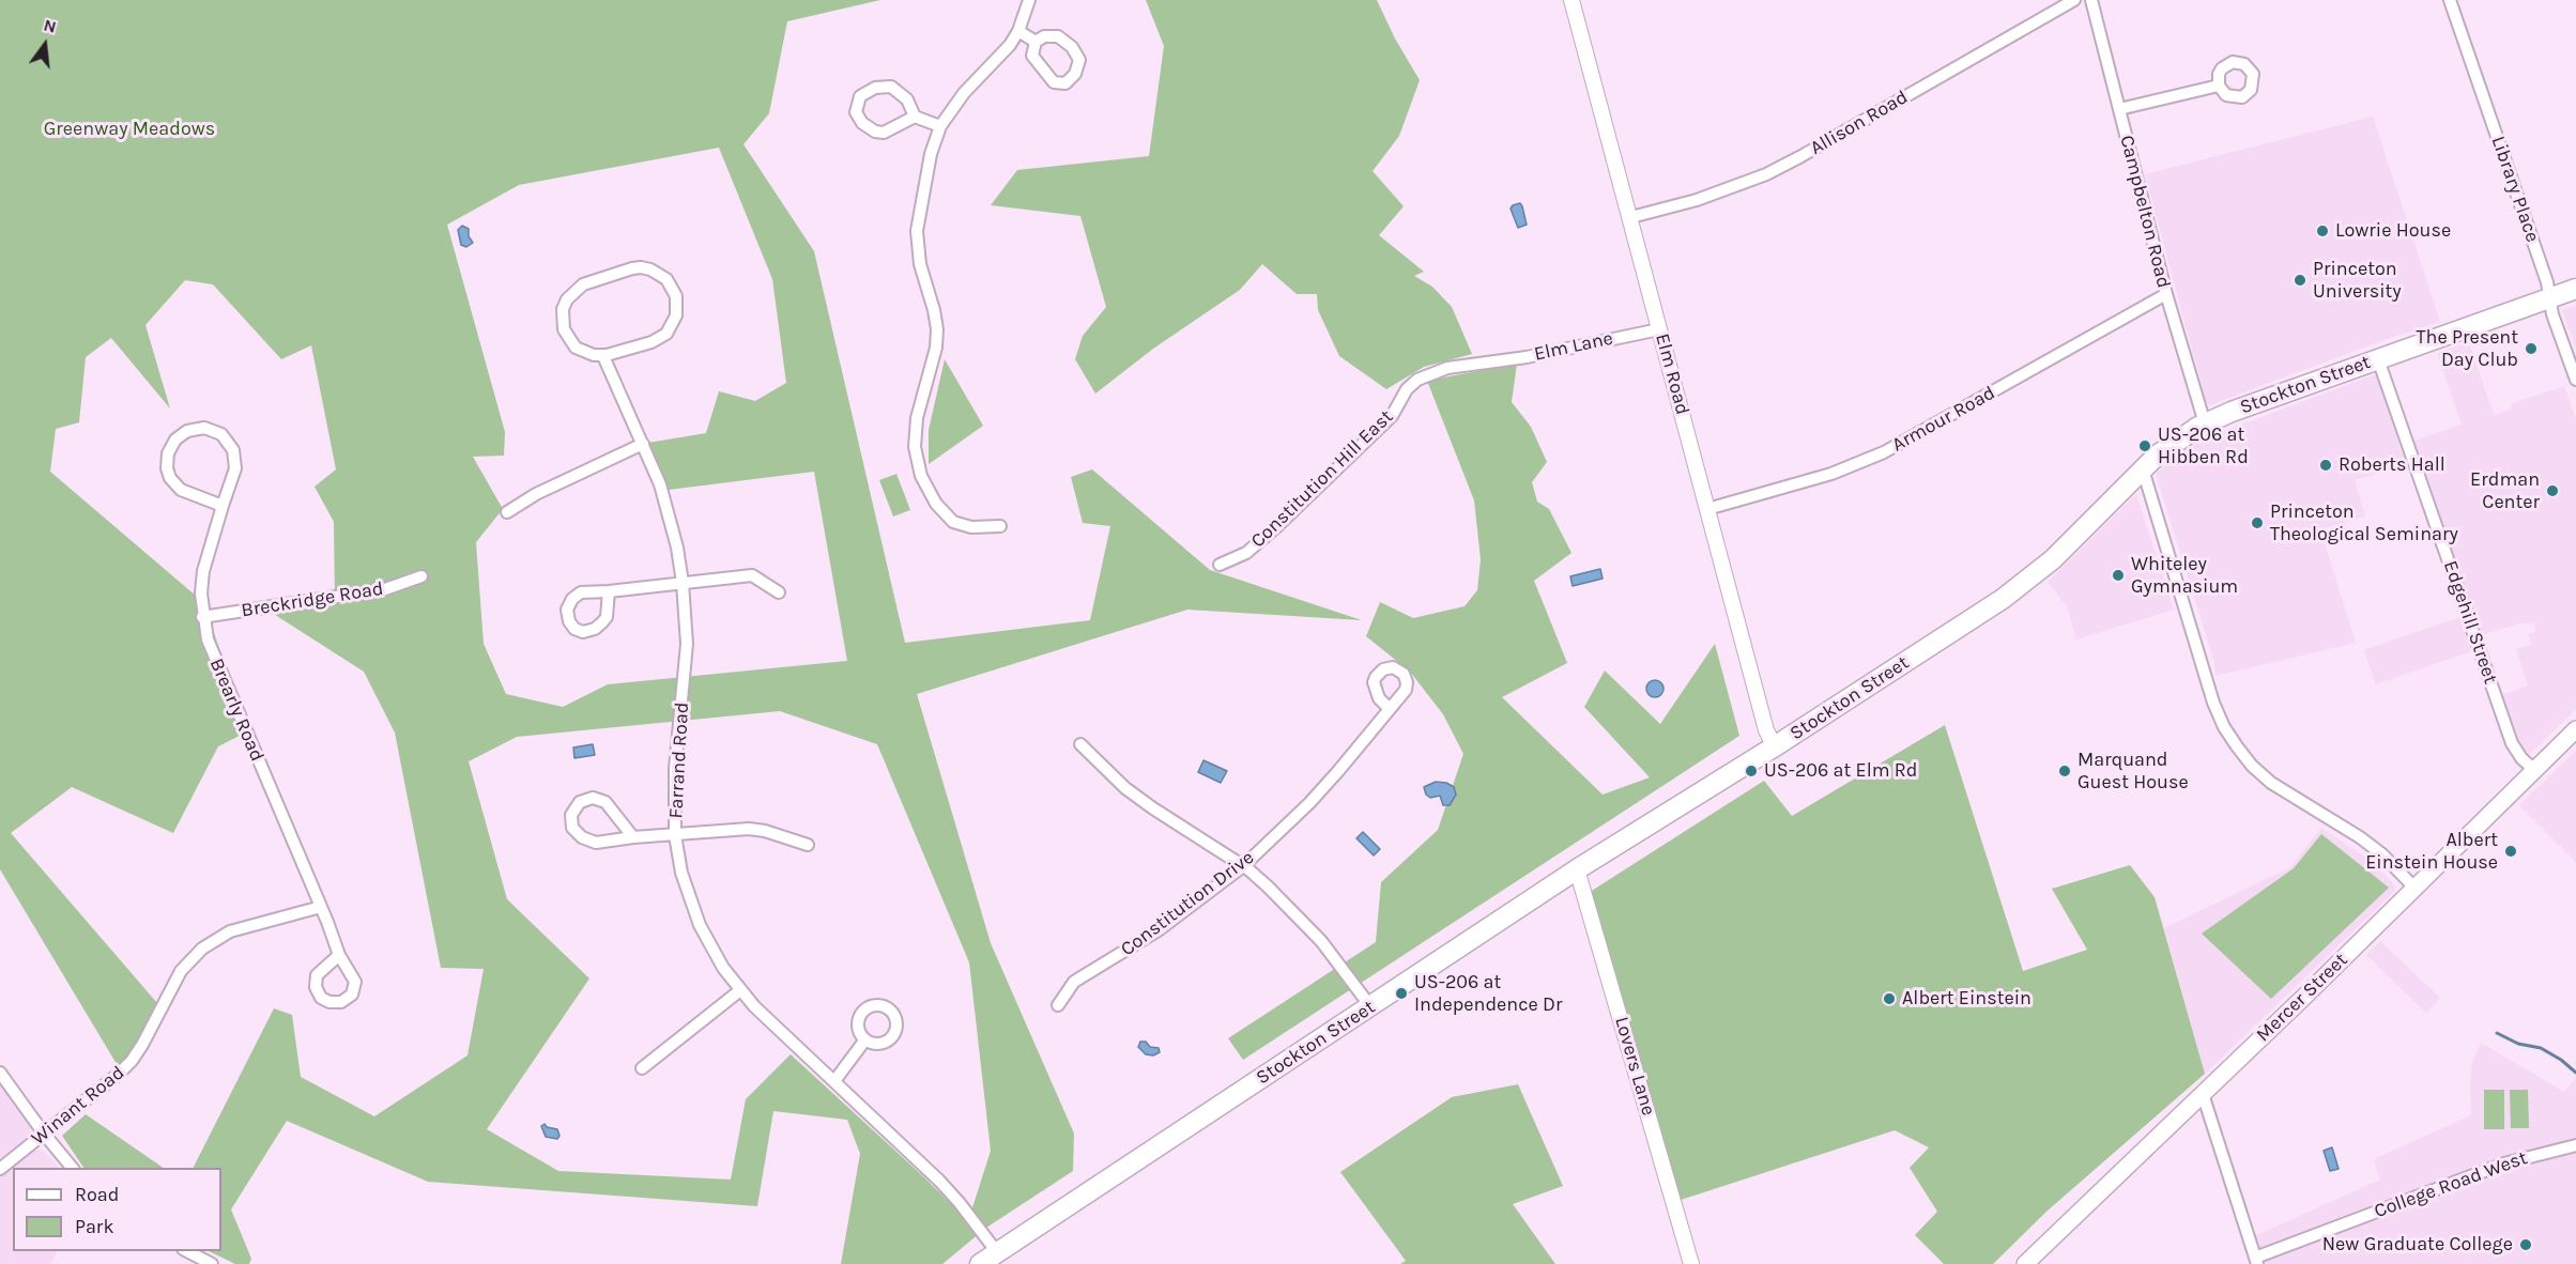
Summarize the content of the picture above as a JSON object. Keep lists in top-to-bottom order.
{
  "streets": {
    "highway": ["Stockton Street"],
    "main road": ["Mercer Street"],
    "street": [
      "Allison Road",
      "Library Place",
      "Campbelton Road",
      "Elm Lane",
      "Elm Road",
      "Armour Road",
      "Constitution Hill East",
      "Breckridge Road",
      "Edgehill Street",
      "Brearly Road",
      "Farrand Road",
      "Constitution Drive",
      "Lovers Lane",
      "Winant Road",
      "College Road West"
    ]
  },
  "crossings": [
    ["Allison Road", "Elm Road"],
    ["Library Place", "Stockton Street"],
    ["Campbelton Road", "Stockton Street"],
    ["Campbelton Road", "Armour Road"],
    ["Elm Lane", "Elm Road"],
    ["Elm Lane", "Constitution Hill East"],
    ["Elm Road", "Stockton Street"],
    ["Elm Road", "Armour Road"],
    ["Stockton Street", "Edgehill Street"],
    ["Stockton Street", "Farrand Road"],
    ["Stockton Street", "Lovers Lane"],
    ["Breckridge Road", "Brearly Road"],
    ["Edgehill Street", "Mercer Street"],
    ["Brearly Road", "Winant Road"]
  ],
  "parks": ["Greenway Meadows"],
  "places": [
    "Lowrie House",
    "Princeton University",
    "The Present Day Club",
    "US-206 at Hibben Rd",
    "Roberts Hall",
    "Erdman Center",
    "Princeton Theological Seminary",
    "Whiteley Gymnasium",
    "US-206 at Elm Rd",
    "Marquand Guest House",
    "Albert Einstein House",
    "US-206 at Independence Dr",
    "Albert Einstein",
    "New Graduate College"
  ],
  "legend": ["Road", "Park"],
  "north": "top"
}
